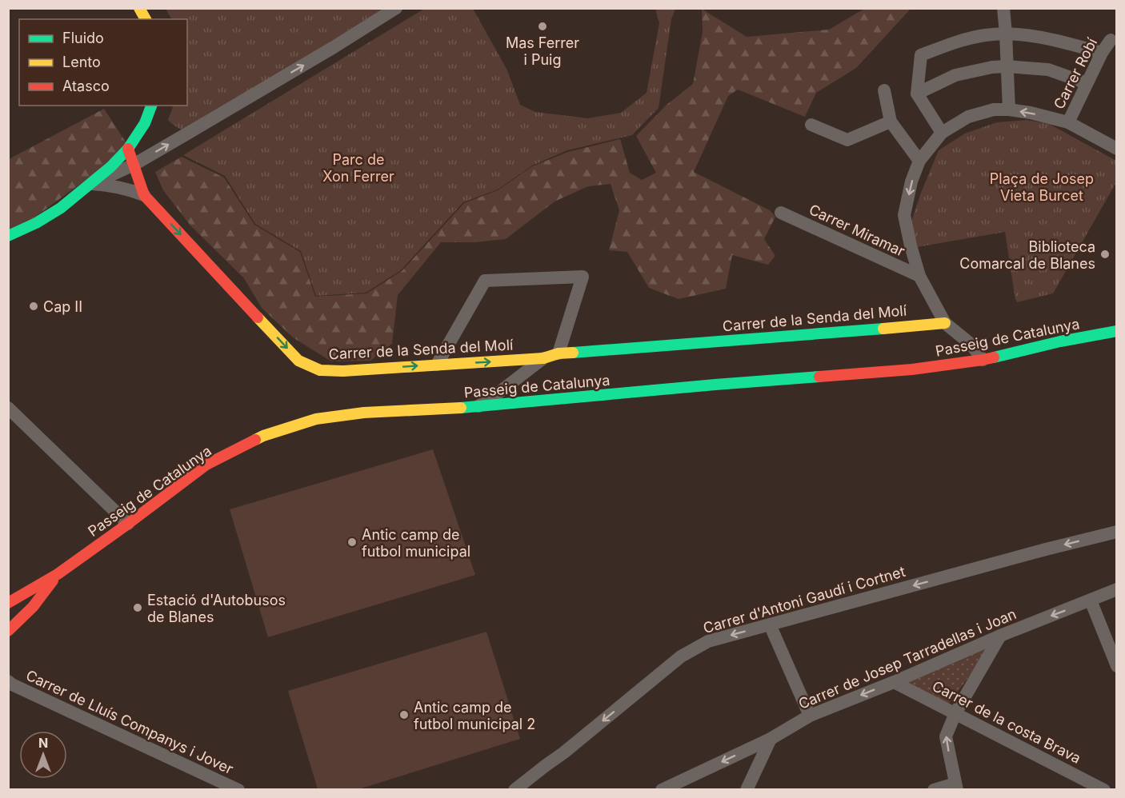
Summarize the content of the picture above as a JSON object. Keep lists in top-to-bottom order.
{
  "streets": {
    "street": [
      "Carrer Robí",
      "Carrer Miramar",
      "Carrer de la Senda del Molí",
      "Passeig de Catalunya",
      "Carrer d'Antoni Gaudí i Cortnet",
      "Carrer de Josep Tarradellas i Joan",
      "Carrer de Lluís Companys i Jover",
      "Carrer de la costa Brava"
    ]
  },
  "crossings": [
    ["Carrer de la Senda del Molí", "Passeig de Catalunya"],
    ["Carrer de Josep Tarradellas i Joan", "Carrer de la costa Brava"]
  ],
  "one_way": ["Carrer de la Senda del Molí", "Carrer d'Antoni Gaudí i Cortnet", "Carrer de Josep Tarradellas i Joan"],
  "parks": ["Parc de Xon Ferrer", "Plaça de Josep Vieta Burcet"],
  "places": [
    "Mas Ferrer i Puig",
    "Biblioteca Comarcal de Blanes",
    "Cap II",
    "Antic camp de futbol municipal",
    "Estació d'Autobusos de Blanes",
    "Antic camp de futbol municipal 2"
  ],
  "legend": ["Fluido", "Lento", "Atasco"],
  "north": "top"
}
